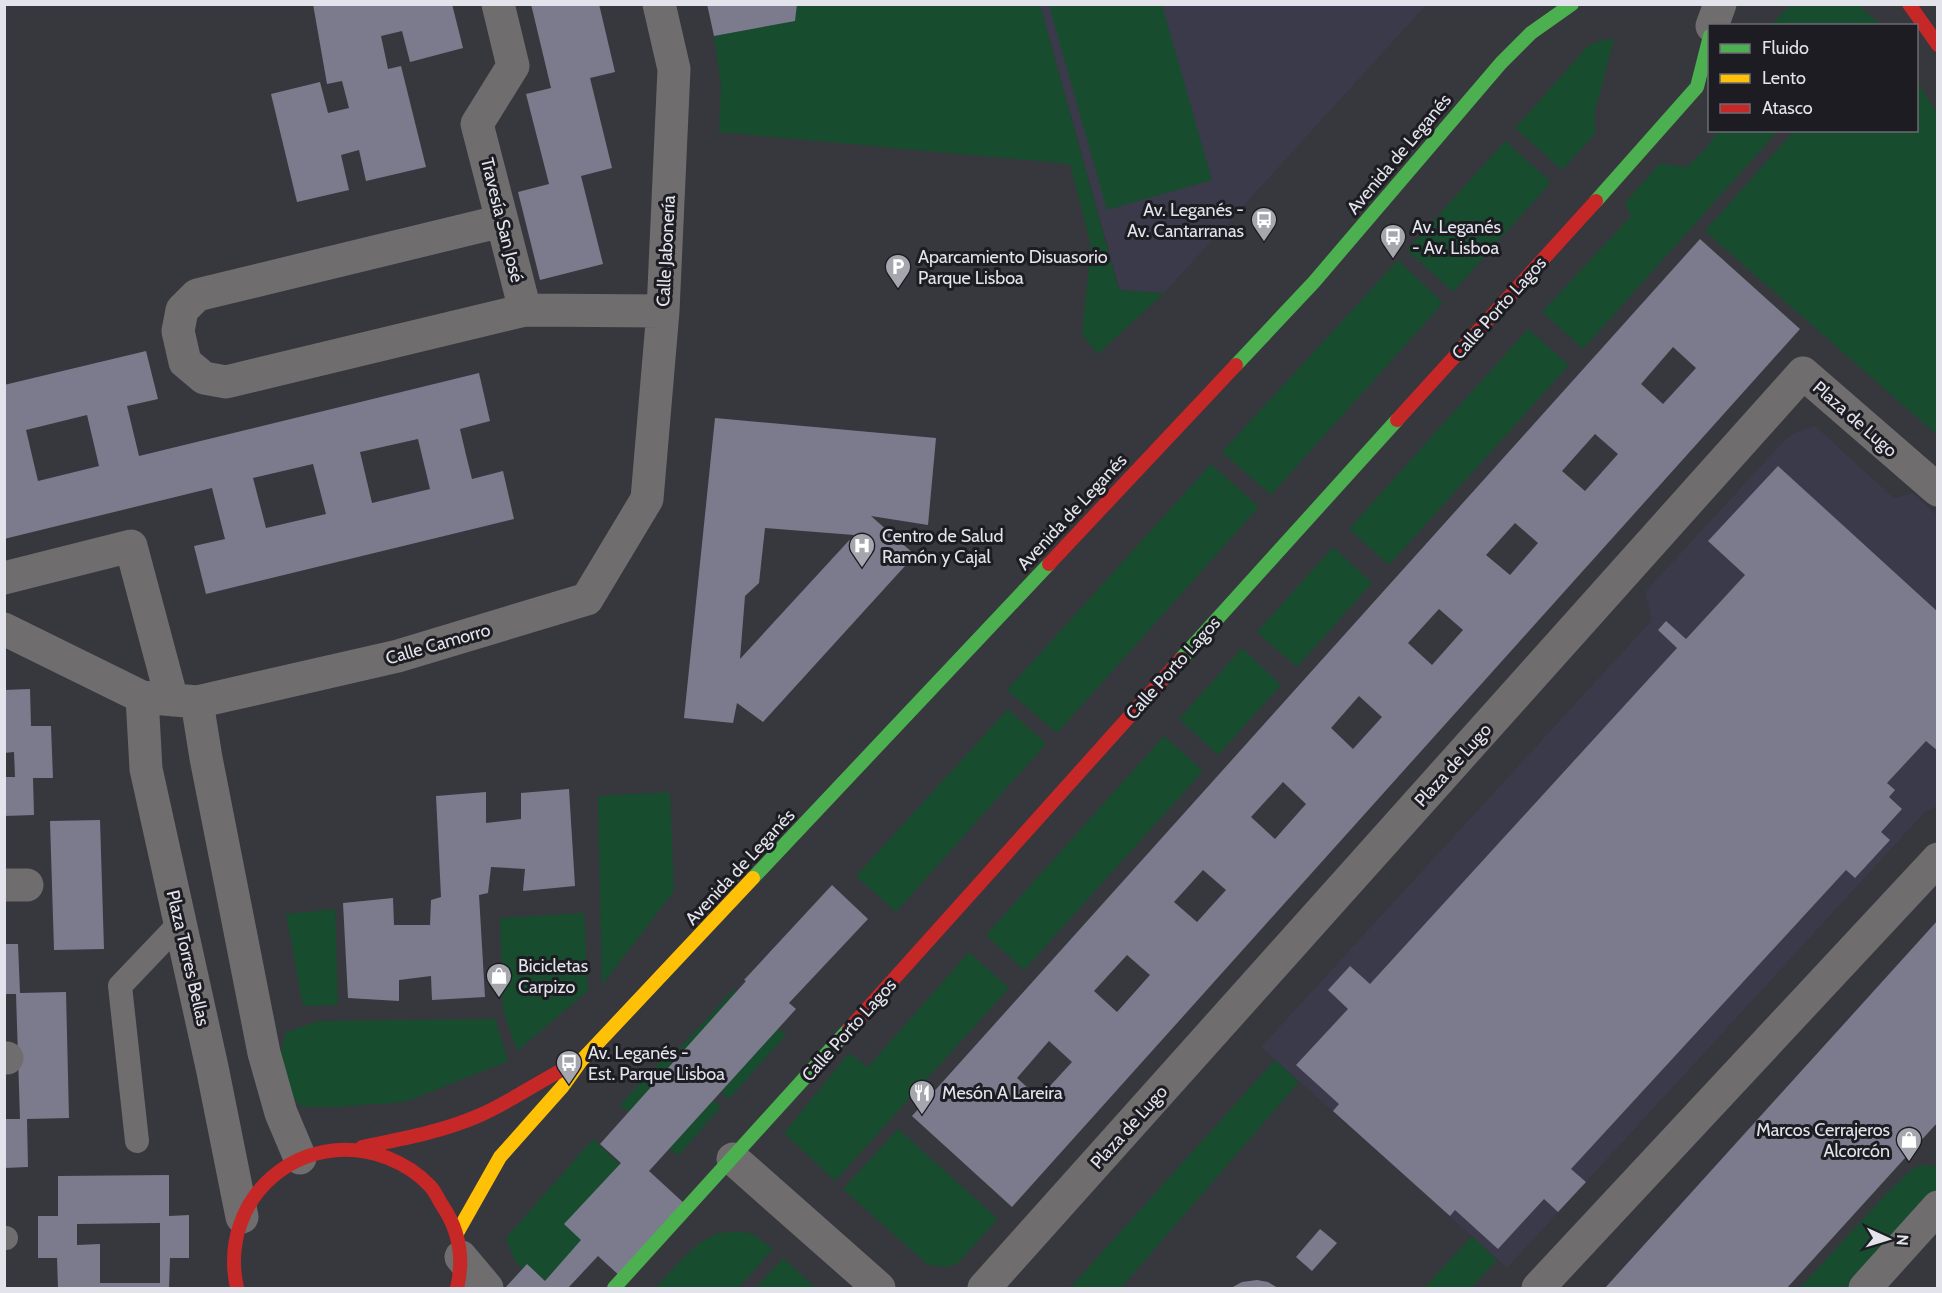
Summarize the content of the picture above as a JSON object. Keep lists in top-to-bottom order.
{
  "streets": {
    "street": [
      "Avenida de Leganés",
      "Travesía San José",
      "Calle Jabonería",
      "Calle Porto Lagos",
      "Plaza de Lugo",
      "Calle Camorro",
      "Plaza Torres Bellas"
    ]
  },
  "crossings": [
    ["Calle Jabonería", "Calle Camorro"],
    ["Calle Camorro", "Plaza Torres Bellas"]
  ],
  "places": {
    "bus stop": ["Av. Leganés - Av. Cantarranas", "Av. Leganés - Av. Lisboa", "Av. Leganés - Est. Parque Lisboa"],
    "parking": ["Aparcamiento Disuasorio Parque Lisboa"],
    "hospital": ["Centro de Salud Ramón y Cajal"],
    "shop": ["Bicicletas Carpizo", "Marcos Cerrajeros Alcorcón"],
    "restaurant": ["Mesón A Lareira"]
  },
  "legend": ["Fluido", "Lento", "Atasco"],
  "north": "right"
}
